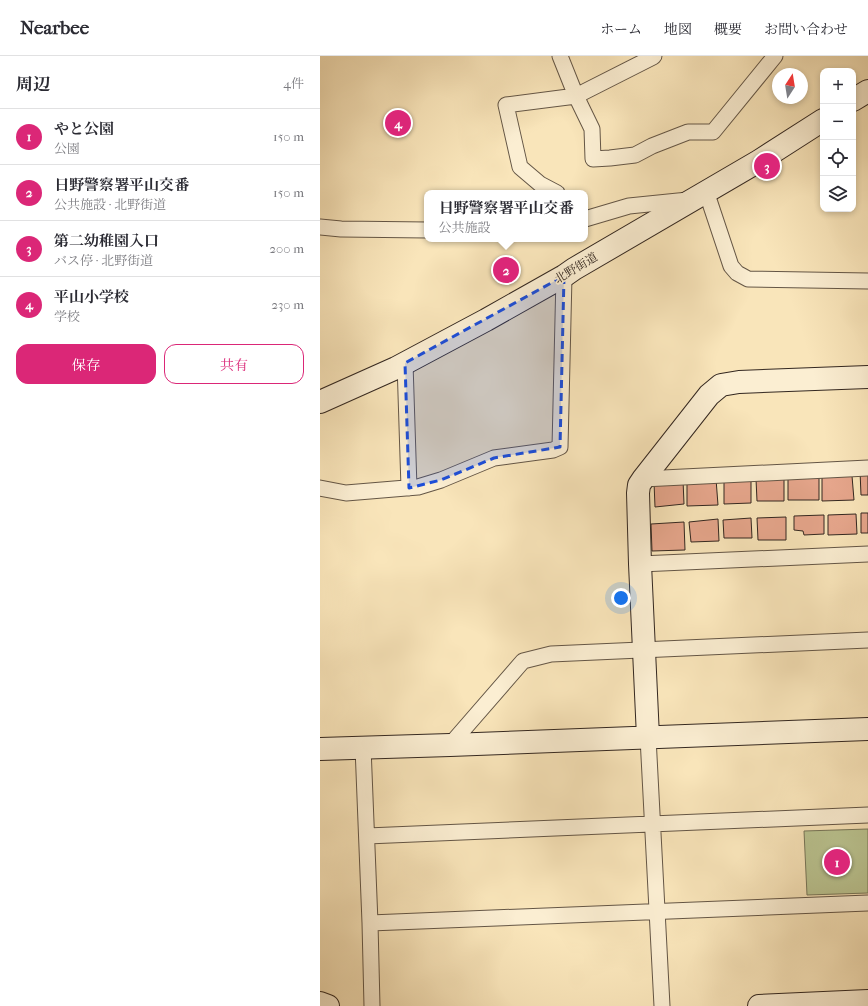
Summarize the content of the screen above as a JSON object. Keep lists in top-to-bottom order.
{
  "streets": {
    "street": ["北野街道"]
  },
  "north": "top",
  "page": {
    "header": "Nearbee",
    "nav": [
      "ホーム",
      "地図",
      "概要",
      "お問い合わせ"
    ],
    "heading": ["周辺", "4件"],
    "map_buttons": ["+", "−"],
    "list": [
      {
        "mark": "1",
        "name": "やと公園",
        "note": "公園",
        "value": "150 m"
      },
      {
        "mark": "2",
        "name": "日野警察署平山交番",
        "note": "公共施設 · 北野街道",
        "value": "150 m"
      },
      {
        "mark": "3",
        "name": "第二幼稚園入口",
        "note": "バス停 · 北野街道",
        "value": "200 m"
      },
      {
        "mark": "4",
        "name": "平山小学校",
        "note": "学校",
        "value": "230 m"
      }
    ],
    "pins": [
      "4",
      "3",
      "2",
      "1"
    ],
    "popup": ["日野警察署平山交番", "公共施設"],
    "buttons": ["保存", "共有"]
  }
}
